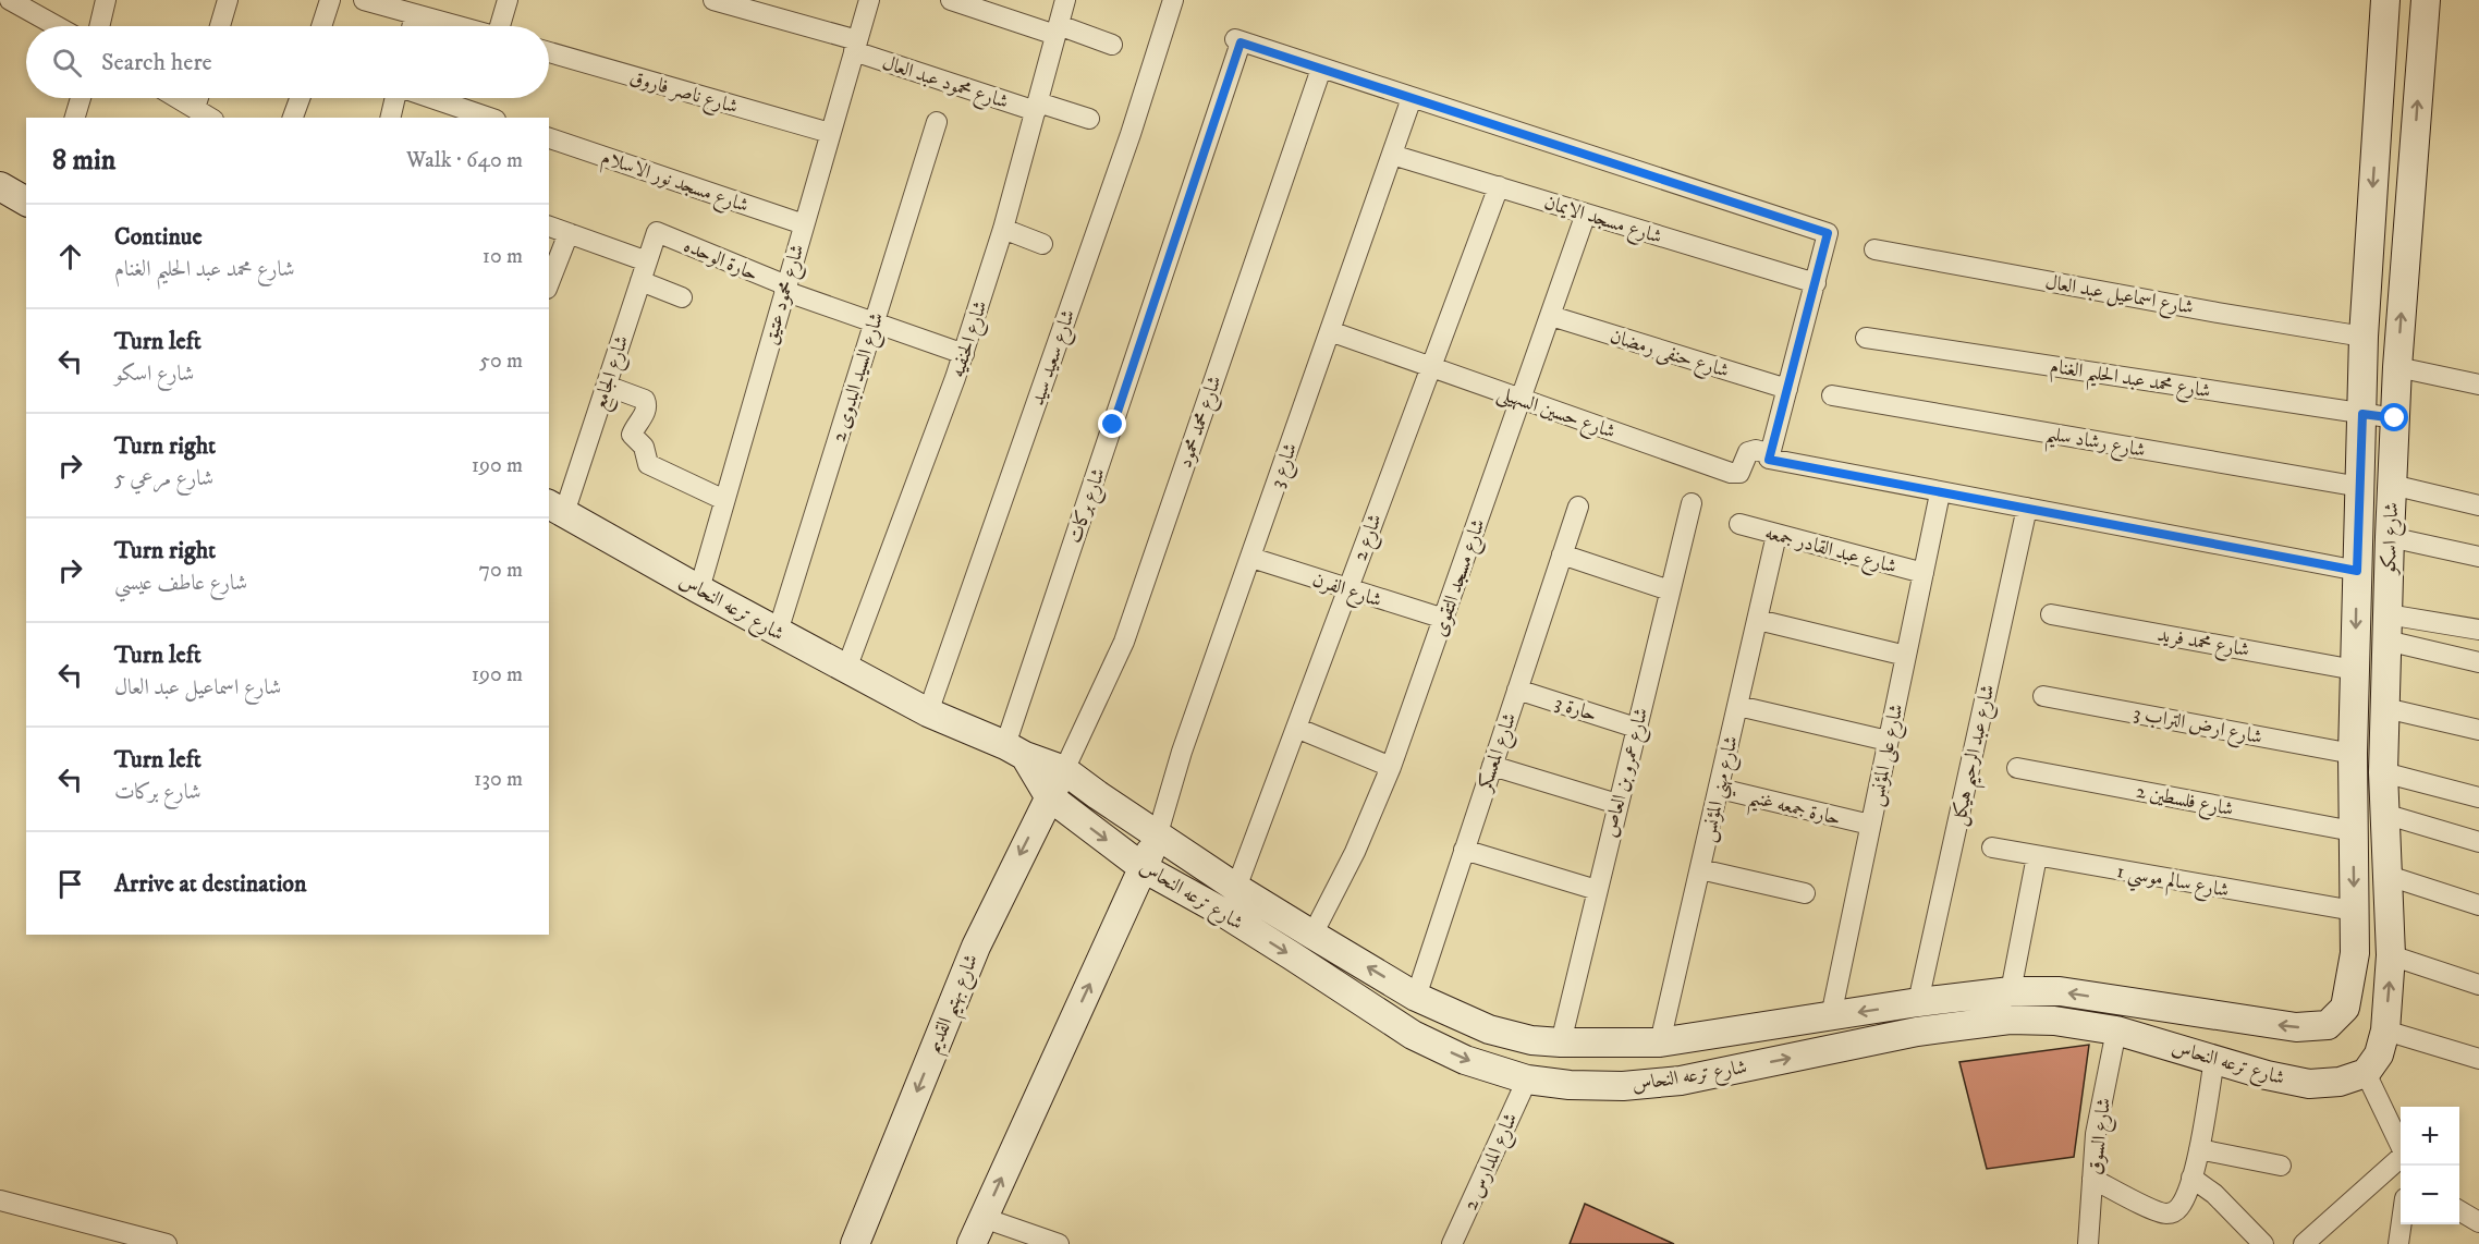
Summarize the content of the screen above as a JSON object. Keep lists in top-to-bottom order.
{
  "streets": {
    "main road": ["شارع اسكو", "شارع ترعه النحاس", "شارع بهتيم القديم"],
    "street": [
      "شارع محمود عبد العال",
      "شارع ناصر فاروق",
      "شارع مسجد نور الاسلام",
      "شارع مسجد الايمان",
      "حارة الوحده",
      "شارع محمود عتيق",
      "شارع اسماعيل عبد العال",
      "شارع الحنفيه",
      "شارع حنفى رمضان",
      "شارع سعيد سيد",
      "شارع الجامع",
      "شارع السيد البدوى 2",
      "شارع محمد عبد الحليم الغنام",
      "شارع حسين السهيلى",
      "شارع محمد محمود",
      "شارع رشاد سليم",
      "شارع 3",
      "شارع بركات",
      "شارع 2",
      "شارع عبد القادر جمعه",
      "شارع مسجد التقوى",
      "شارع الفرن",
      "شارع محمد فريد",
      "حارة 3",
      "شارع ارض التراب 3",
      "شارع المعسكر",
      "شارع على المؤنس",
      "شارع عبد الرحيم هيكل",
      "شارع عمرو بن العاص",
      "شارع مهني المؤنس",
      "شارع فلسطين 2",
      "حارة جمعه غنيم",
      "شارع سالم موسي 1",
      "شارع السوق",
      "شارع المدارس 2"
    ]
  },
  "crossings": [
    ["شارع محمود عبد العال", "شارع محمود عتيق"],
    ["شارع محمود عبد العال", "شارع الحنفيه"],
    ["شارع ناصر فاروق", "شارع محمود عتيق"],
    ["شارع مسجد نور الاسلام", "شارع محمود عتيق"],
    ["شارع مسجد الايمان", "شارع 3"],
    ["شارع مسجد الايمان", "شارع 2"],
    ["شارع مسجد الايمان", "شارع مسجد التقوى"],
    ["حارة الوحده", "شارع محمود عتيق"],
    ["حارة الوحده", "شارع الحنفيه"],
    ["حارة الوحده", "شارع الجامع"],
    ["حارة الوحده", "شارع السيد البدوى 2"],
    ["شارع محمود عتيق", "شارع ترعه النحاس"],
    ["شارع اسماعيل عبد العال", "شارع اسكو"],
    ["شارع الحنفيه", "شارع ترعه النحاس"],
    ["شارع حنفى رمضان", "شارع مسجد التقوى"],
    ["شارع سعيد سيد", "شارع ترعه النحاس"],
    ["شارع الجامع", "شارع ترعه النحاس"],
    ["شارع السيد البدوى 2", "شارع ترعه النحاس"],
    ["شارع محمد عبد الحليم الغنام", "شارع اسكو"],
    ["شارع حسين السهيلى", "شارع 3"],
    ["شارع حسين السهيلى", "شارع 2"],
    ["شارع حسين السهيلى", "شارع مسجد التقوى"],
    ["شارع محمد محمود", "شارع بركات"],
    ["شارع محمد محمود", "شارع ترعه النحاس"],
    ["شارع محمد محمود", "شارع بهتيم القديم"],
    ["شارع رشاد سليم", "شارع اسكو"],
    ["شارع 3", "شارع الفرن"],
    ["شارع 3", "شارع ترعه النحاس"],
    ["شارع بركات", "شارع ترعه النحاس"],
    ["شارع 2", "شارع الفرن"],
    ["شارع 2", "شارع ترعه النحاس"],
    ["شارع اسكو", "شارع ترعه النحاس"],
    ["شارع اسكو", "شارع محمد فريد"],
    ["شارع اسكو", "شارع ارض التراب 3"],
    ["شارع اسكو", "شارع فلسطين 2"],
    ["شارع اسكو", "شارع سالم موسي 1"],
    ["شارع عبد القادر جمعه", "شارع على المؤنس"],
    ["شارع عبد القادر جمعه", "شارع مهني المؤنس"],
    ["شارع مسجد التقوى", "شارع الفرن"],
    ["شارع مسجد التقوى", "شارع ترعه النحاس"],
    ["شارع ترعه النحاس", "شارع المعسكر"],
    ["شارع ترعه النحاس", "شارع على المؤنس"],
    ["شارع ترعه النحاس", "شارع عبد الرحيم هيكل"],
    ["شارع ترعه النحاس", "شارع عمرو بن العاص"],
    ["شارع ترعه النحاس", "شارع مهني المؤنس"],
    ["شارع ترعه النحاس", "شارع بهتيم القديم"],
    ["شارع ترعه النحاس", "شارع السوق"],
    ["شارع ترعه النحاس", "شارع المدارس 2"],
    ["حارة 3", "شارع المعسكر"],
    ["حارة 3", "شارع عمرو بن العاص"],
    ["شارع على المؤنس", "حارة جمعه غنيم"],
    ["شارع مهني المؤنس", "حارة جمعه غنيم"]
  ],
  "page": {
    "search": "Search here",
    "heading": ["8 min", "Walk · 640 m"],
    "list": [
      ["Continue", "شارع محمد عبد الحليم الغنام", "10 m"],
      ["Turn left", "شارع اسكو", "50 m"],
      ["Turn right", "شارع مرعي 5", "190 m"],
      ["Turn right", "شارع عاطف عيسي", "70 m"],
      ["Turn left", "شارع اسماعيل عبد العال", "190 m"],
      ["Turn left", "شارع بركات", "130 m"],
      "Arrive at destination"
    ],
    "map_buttons": ["+", "−"]
  }
}
